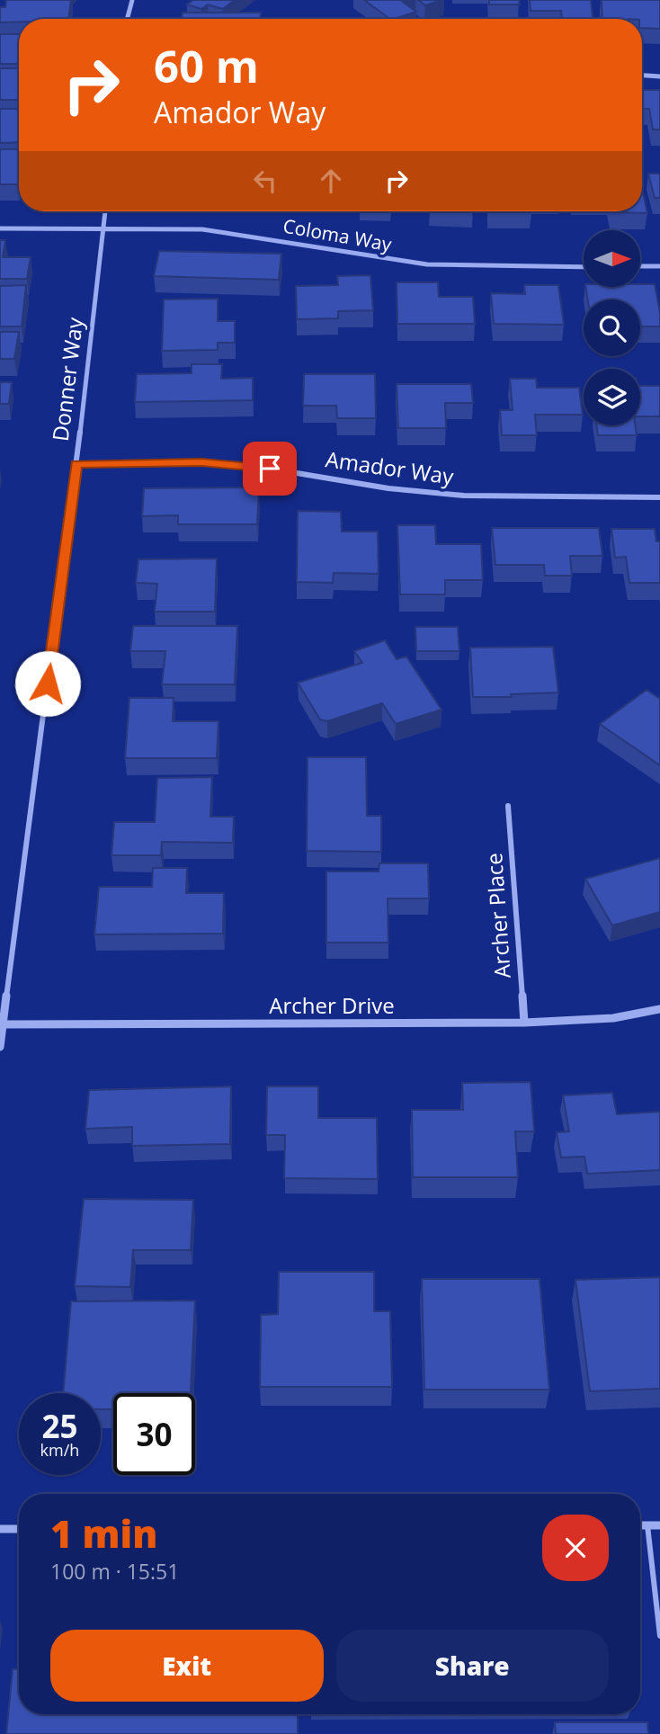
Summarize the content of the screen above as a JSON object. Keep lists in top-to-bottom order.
{
  "streets": {
    "street": [
      "Coloma Way",
      "Donner Way",
      "Amador Way",
      "Archer Place",
      "Archer Drive"
    ]
  },
  "crossings": [
    ["Coloma Way", "Donner Way"],
    ["Donner Way", "Amador Way"],
    ["Donner Way", "Archer Drive"],
    ["Archer Place", "Archer Drive"]
  ],
  "north": "right",
  "page": {
    "turn": ["60 m", "Amador Way"],
    "speed": "25 km/h",
    "limit": "30",
    "heading": ["1 min", "100 m · 15:51"],
    "buttons": ["Exit", "Share"]
  }
}
